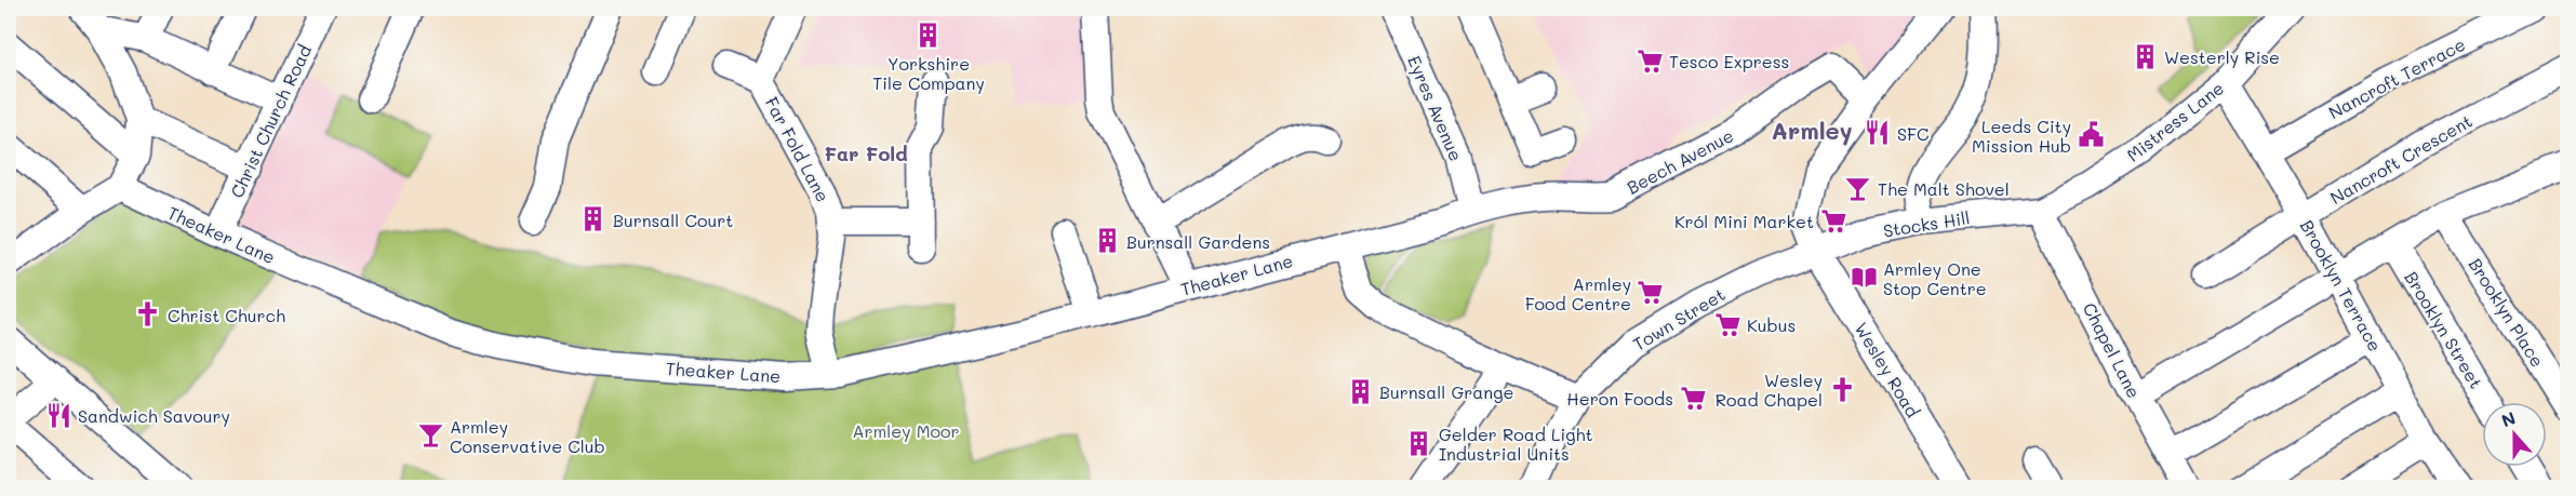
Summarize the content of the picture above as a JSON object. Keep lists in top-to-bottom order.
{
  "streets": {
    "street": [
      "Nancroft Terrace",
      "Eyres Avenue",
      "Christ Church Road",
      "Mistress Lane",
      "Far Fold Lane",
      "Nancroft Crescent",
      "Beech Avenue",
      "Stocks Hill",
      "Theaker Lane",
      "Brooklyn Terrace",
      "Brooklyn Place",
      "Town Street",
      "Brooklyn Street",
      "Chapel Lane",
      "Wesley Road"
    ]
  },
  "crossings": [
    ["Nancroft Terrace", "Brooklyn Terrace"],
    ["Eyres Avenue", "Beech Avenue"],
    ["Eyres Avenue", "Theaker Lane"],
    ["Christ Church Road", "Theaker Lane"],
    ["Mistress Lane", "Stocks Hill"],
    ["Mistress Lane", "Brooklyn Terrace"],
    ["Mistress Lane", "Chapel Lane"],
    ["Far Fold Lane", "Theaker Lane"],
    ["Nancroft Crescent", "Brooklyn Terrace"],
    ["Beech Avenue", "Theaker Lane"],
    ["Beech Avenue", "Wesley Road"],
    ["Stocks Hill", "Town Street"],
    ["Stocks Hill", "Chapel Lane"],
    ["Stocks Hill", "Wesley Road"],
    ["Town Street", "Wesley Road"]
  ],
  "districts": ["Armley", "Far Fold"],
  "parks": ["Armley Moor"],
  "places": {
    "building": [
      "Yorkshire Tile Company",
      "Westerly Rise",
      "Burnsall Court",
      "Burnsall Gardens",
      "Burnsall Grange",
      "Gelder Road Light Industrial Units"
    ],
    "supermarket": [
      "Tesco Express",
      "Król Mini Market",
      "Armley Food Centre",
      "Kubus",
      "Heron Foods"
    ],
    "restaurant": ["SFC", "Sandwich Savoury"],
    "public building": ["Leeds City Mission Hub"],
    "bar": ["The Malt Shovel", "Armley Conservative Club"],
    "library": ["Armley One Stop Centre"],
    "church": ["Christ Church", "Wesley Road Chapel"]
  },
  "north": "top"
}
